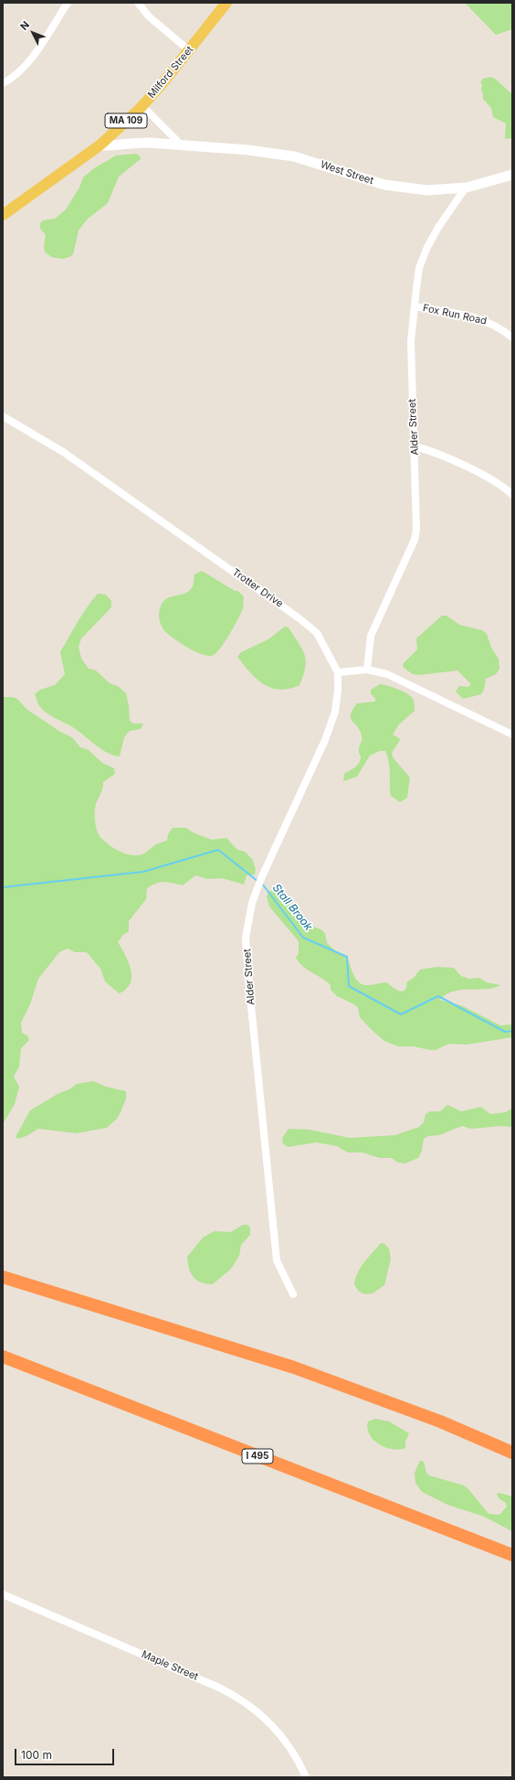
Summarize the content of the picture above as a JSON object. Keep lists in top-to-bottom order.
{
  "streets": {
    "highway": ["I 495"],
    "main road": ["Milford Street", "MA 109"],
    "street": [
      "West Street",
      "Fox Run Road",
      "Alder Street",
      "Trotter Drive",
      "Maple Street"
    ]
  },
  "crossings": [
    ["Milford Street", "West Street"],
    ["West Street", "Alder Street"],
    ["Fox Run Road", "Alder Street"],
    ["Alder Street", "Trotter Drive"]
  ],
  "water": ["Stall Brook"],
  "scale_bar": "100 m",
  "north": "top left"
}
